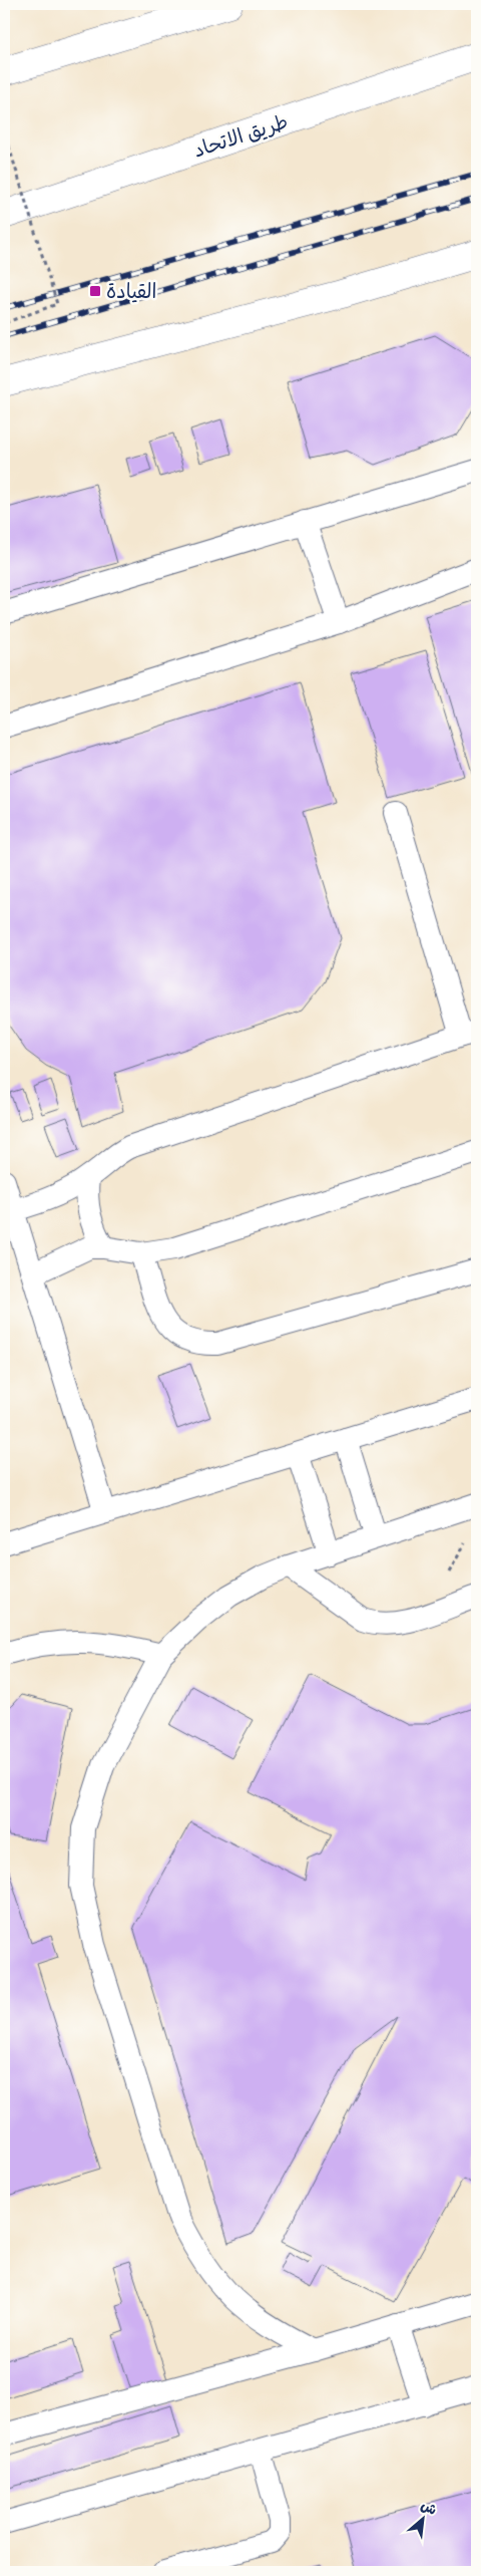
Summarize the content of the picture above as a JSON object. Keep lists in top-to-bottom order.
{
  "streets": {
    "main road": ["طريق الاتحاد"]
  },
  "places": {
    "transit": ["القيادة"]
  },
  "north": "top right"
}
